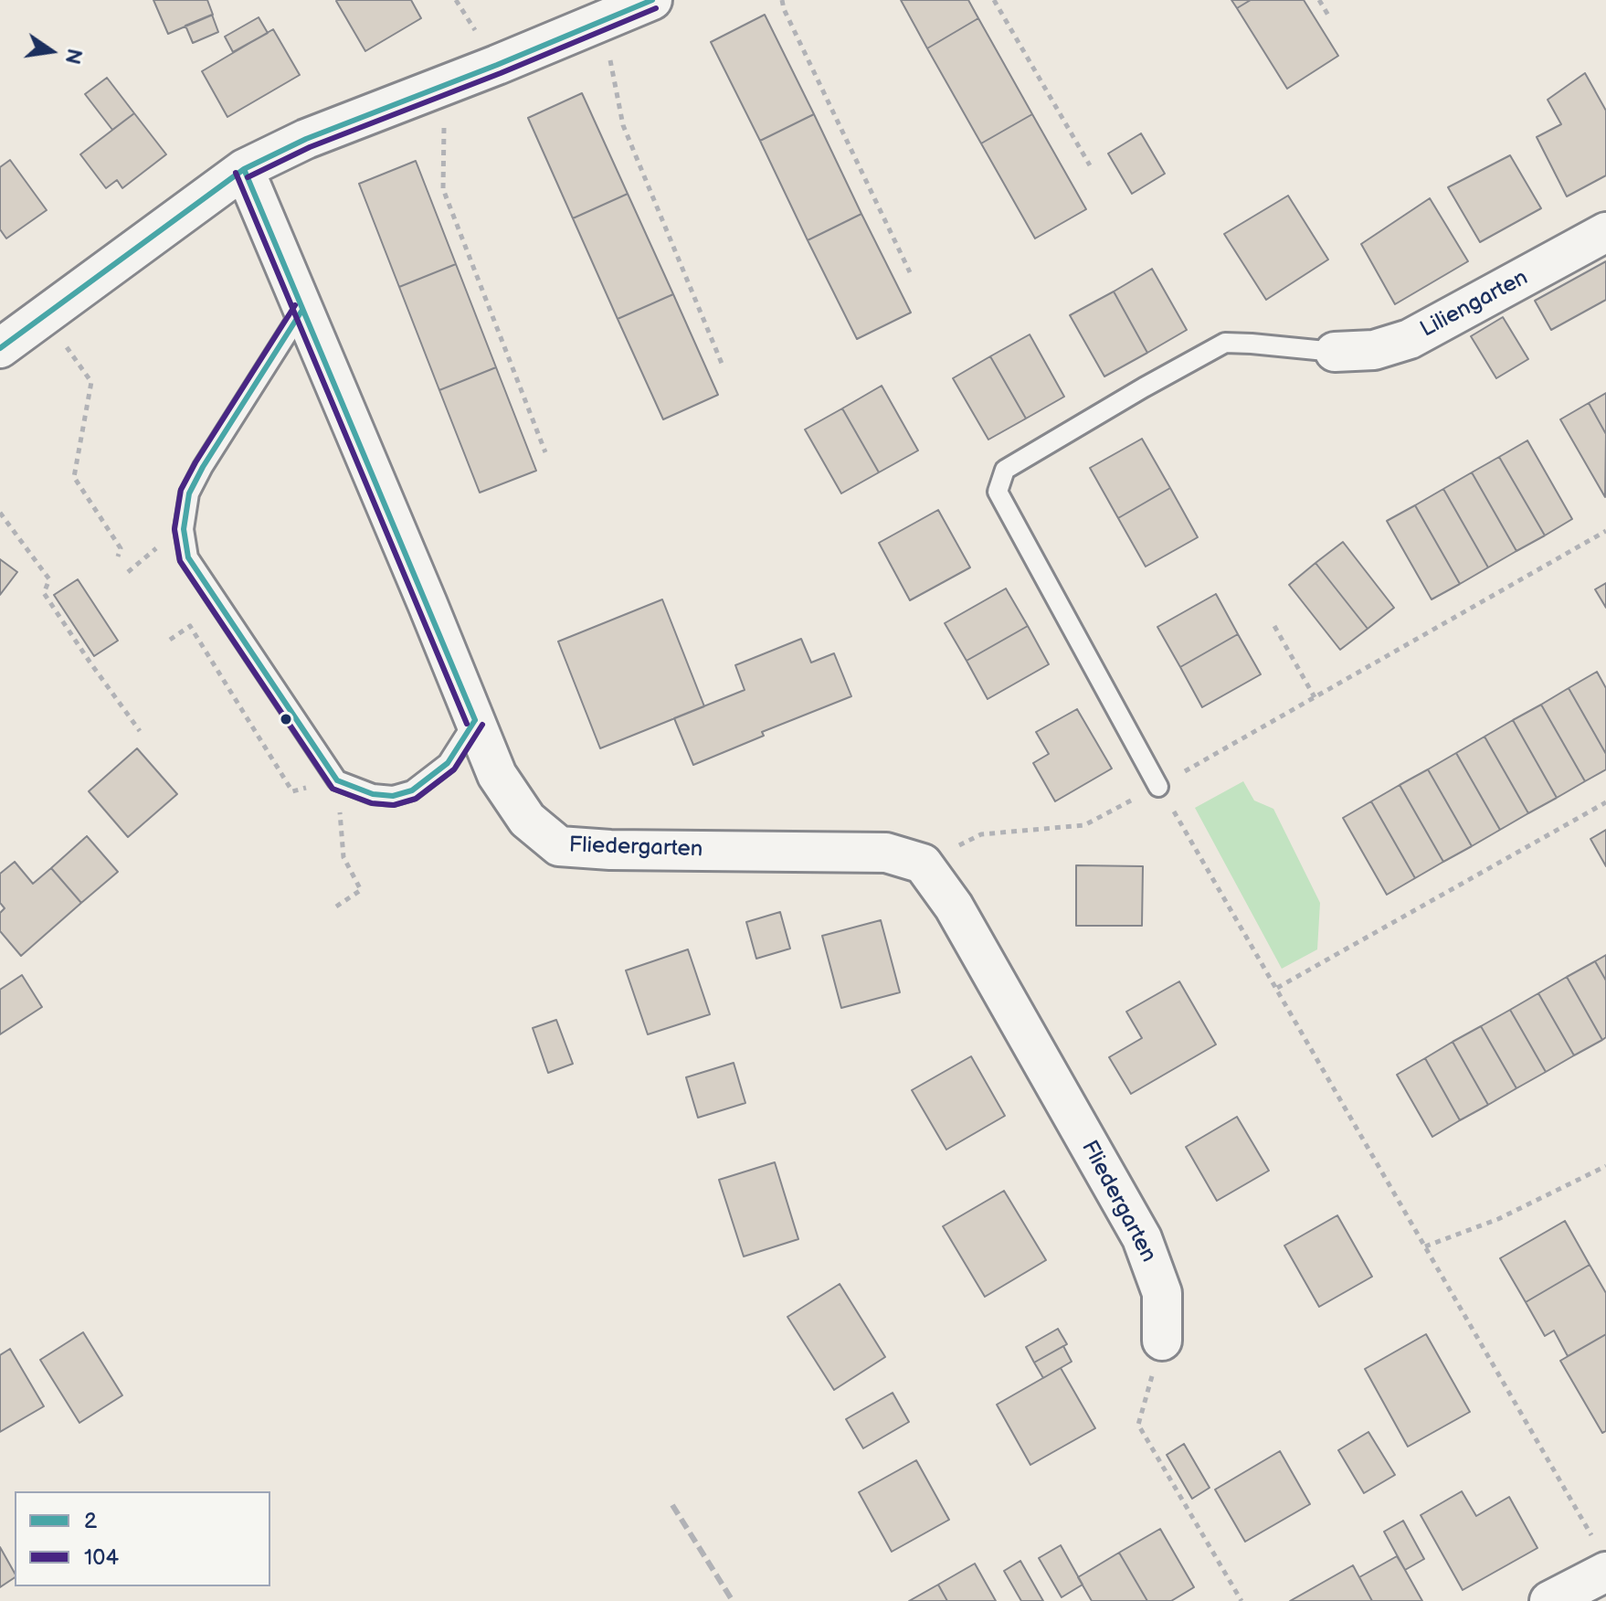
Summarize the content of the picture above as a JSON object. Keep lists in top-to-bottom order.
{
  "streets": {
    "street": ["Liliengarten", "Fliedergarten"]
  },
  "lines": ["transit line 2", "transit line 104"],
  "legend": ["2", "104"],
  "north": "right"
}
